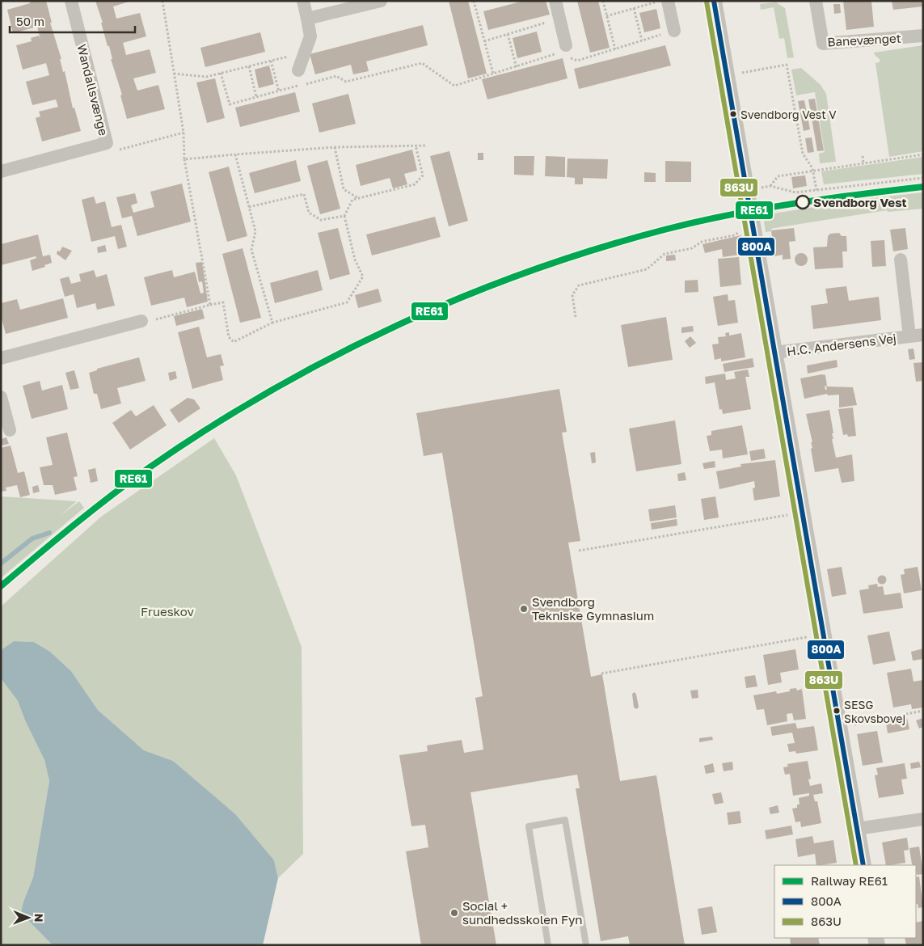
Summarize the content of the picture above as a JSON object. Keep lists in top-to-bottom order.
{
  "streets": {
    "street": ["Banevænget", "Wandallsvænge", "H.C. Andersens Vej"]
  },
  "parks": ["Frueskov"],
  "places": [
    "Svendborg Vest V",
    "Svendborg Vest",
    "Svendborg Tekniske Gymnasium",
    "SESG Skovsbovej",
    "Social + sundhedsskolen Fyn"
  ],
  "lines": ["transit line 800A", "transit line 863U", "rail line RE61"],
  "legend": ["Railway RE61", "800A", "863U"],
  "scale_bar": "50 m",
  "north": "right"
}
